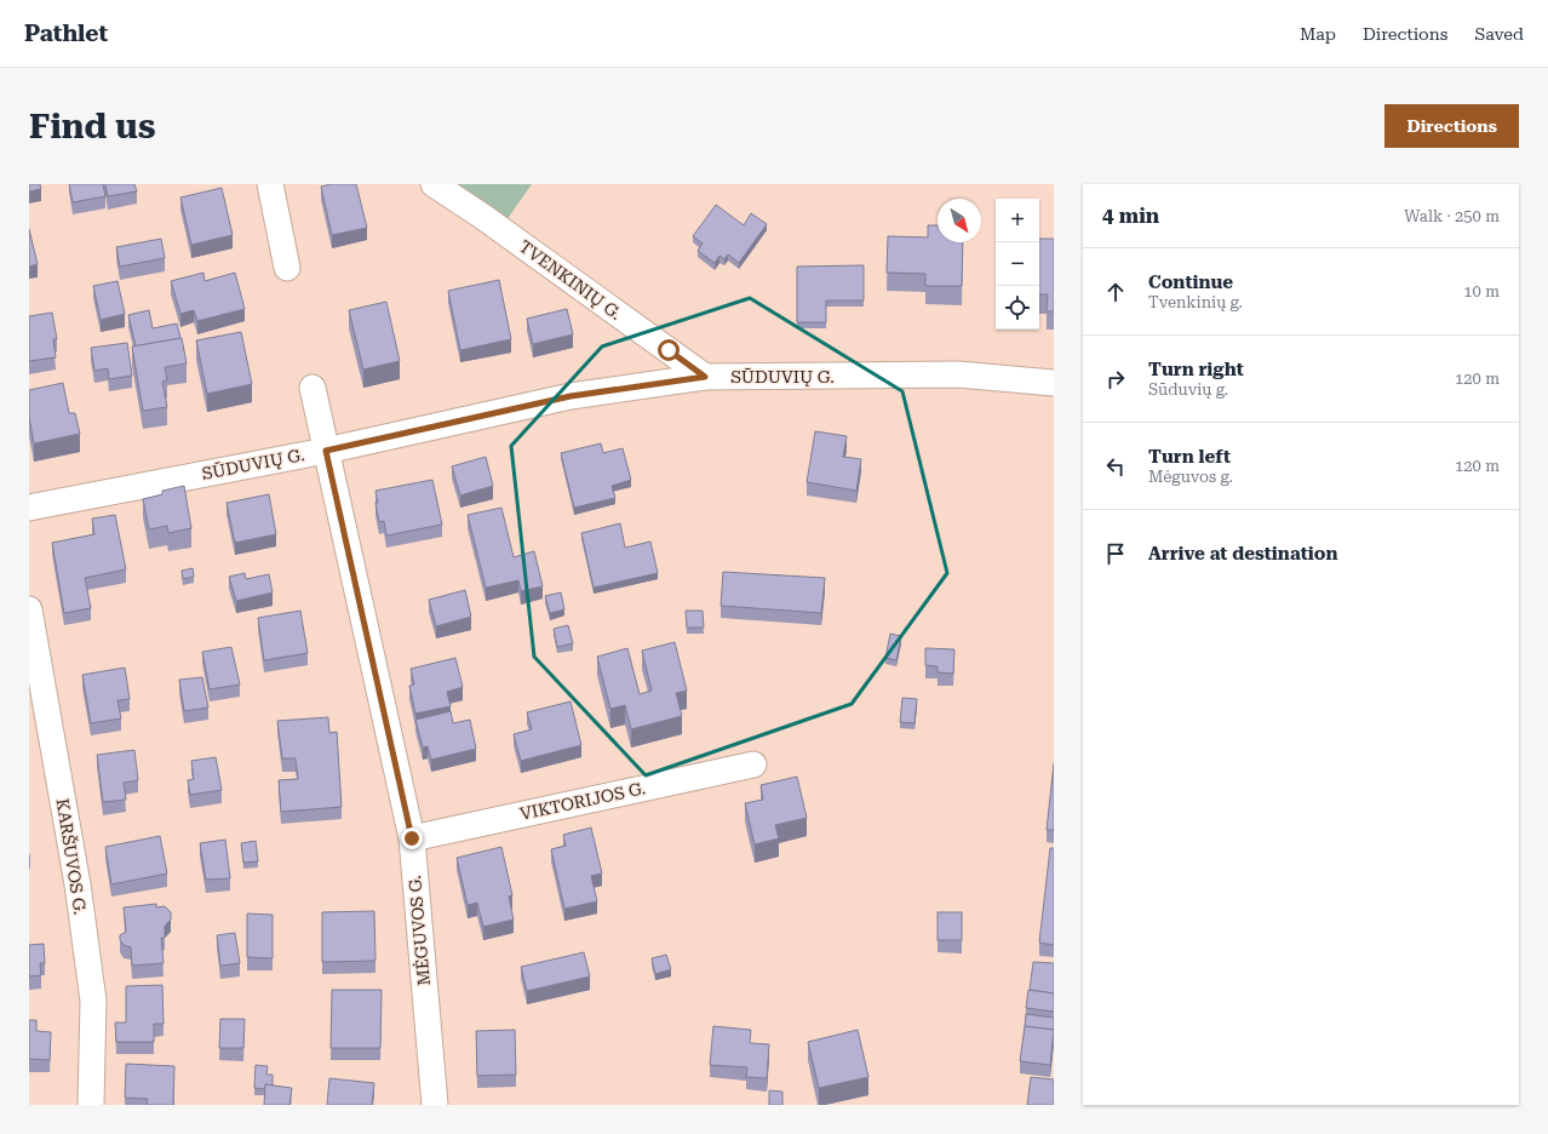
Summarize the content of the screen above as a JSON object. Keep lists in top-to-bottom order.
{
  "streets": {
    "street": [
      "TVENKINIŲ G.",
      "SŪDUVIŲ G.",
      "VIKTORIJOS G.",
      "KARŠUVOS G.",
      "MĖGUVOS G."
    ]
  },
  "crossings": [
    ["TVENKINIŲ G.", "SŪDUVIŲ G."],
    ["SŪDUVIŲ G.", "MĖGUVOS G."],
    ["VIKTORIJOS G.", "MĖGUVOS G."]
  ],
  "north": "bottom right",
  "page": {
    "header": "Pathlet",
    "nav": ["Map", "Directions", "Saved"],
    "buttons": "Directions",
    "title": "Find us",
    "heading": ["4 min", "Walk · 250 m"],
    "map_buttons": ["+", "−"],
    "list": [
      ["Continue", "Tvenkinių g.", "10 m"],
      ["Turn right", "Sūduvių g.", "120 m"],
      ["Turn left", "Mėguvos g.", "120 m"],
      "Arrive at destination"
    ]
  }
}
